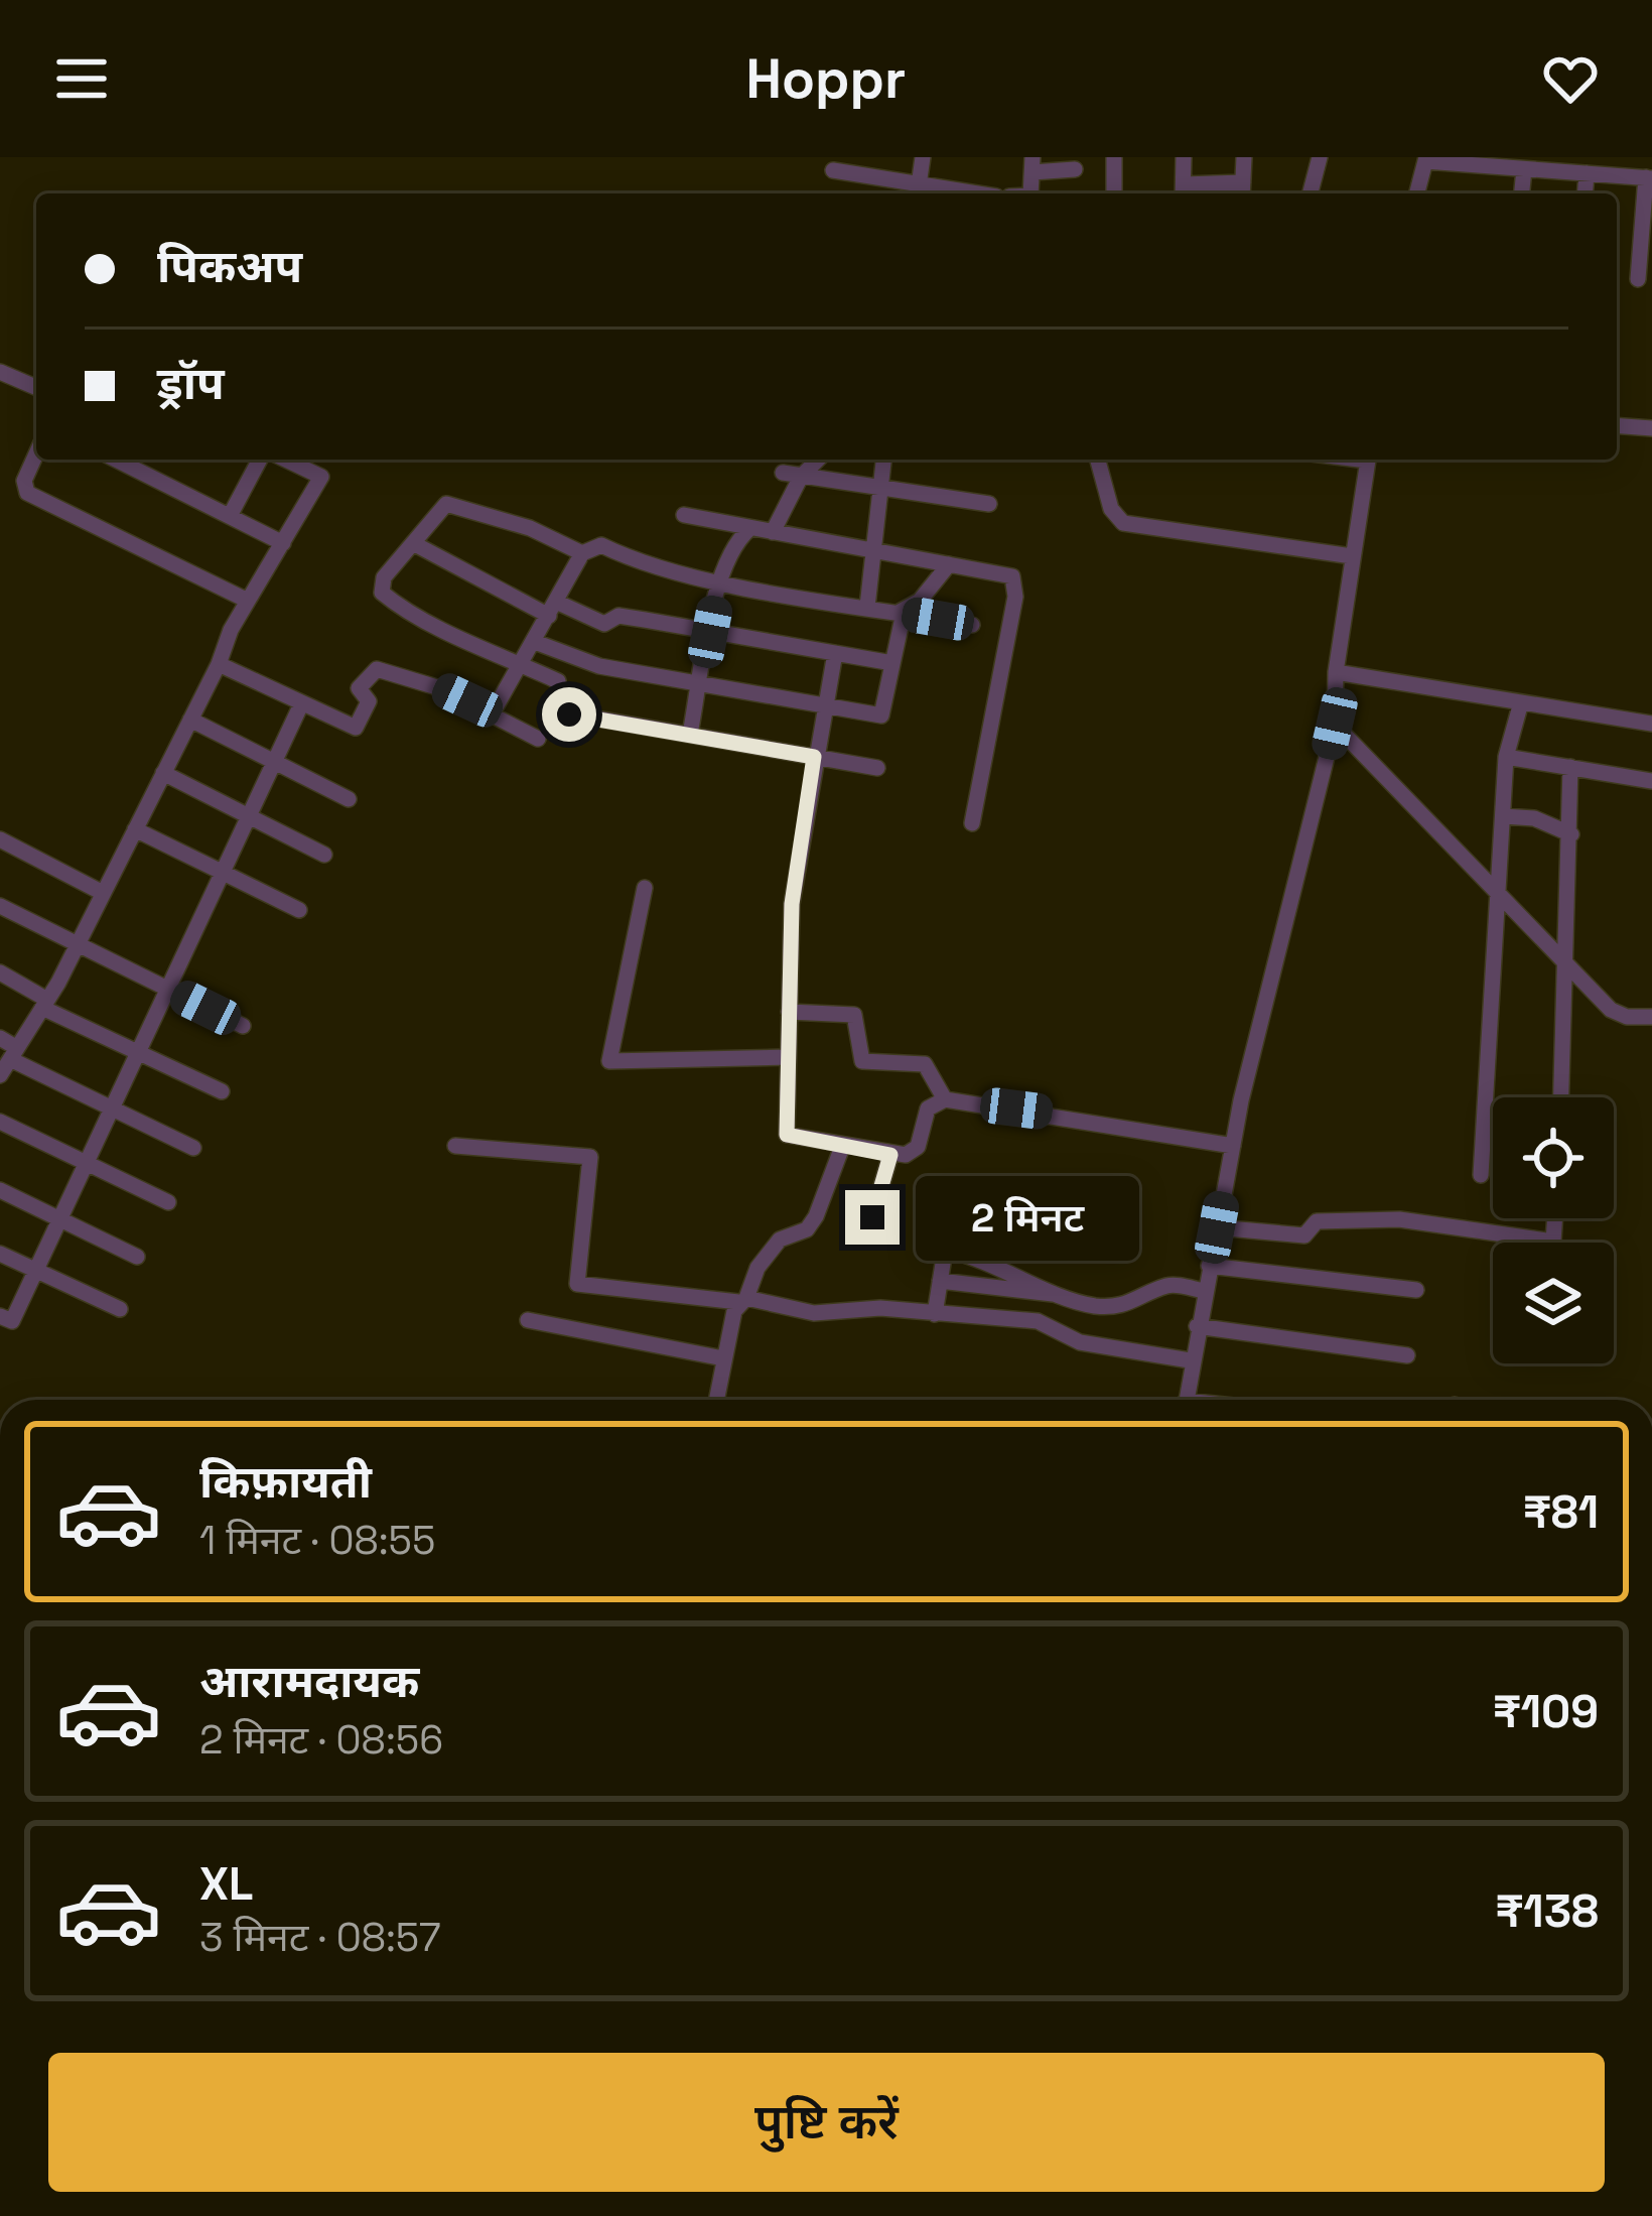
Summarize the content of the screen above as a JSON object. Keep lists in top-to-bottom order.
{
  "page": {
    "header": "Hoppr",
    "banner": ["पिकअप", "ड्रॉप"],
    "bubble": "2 मिनट",
    "list": [
      {
        "name": "किफ़ायती",
        "note": "1 मिनट · 08:55",
        "value": "₹81"
      },
      {
        "name": "आरामदायक",
        "note": "2 मिनट · 08:56",
        "value": "₹109"
      },
      {
        "name": "XL",
        "note": "3 मिनट · 08:57",
        "value": "₹138"
      }
    ],
    "buttons": "पुष्टि करें"
  }
}
